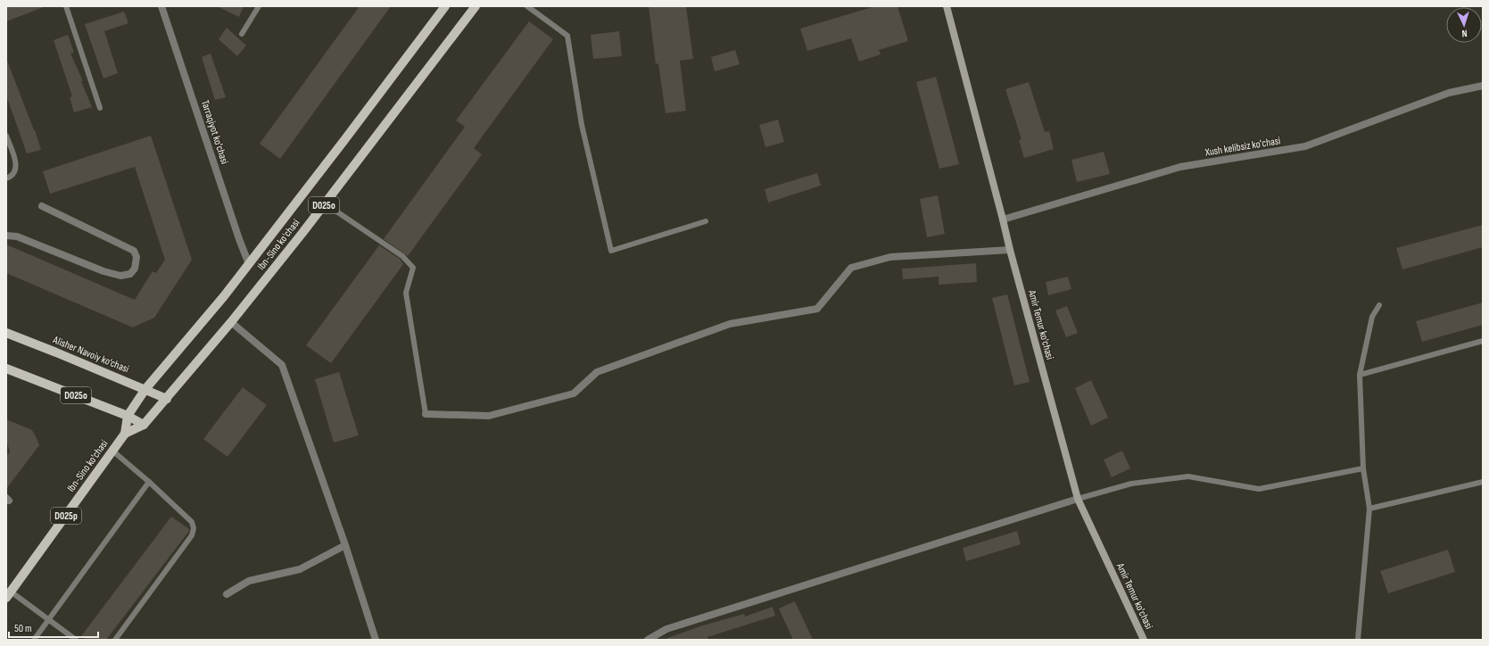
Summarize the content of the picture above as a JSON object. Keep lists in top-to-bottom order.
{
  "streets": {
    "main road": [
      "D025o",
      "Ibn-Sino ko'chasi",
      "Amir Temur ko'chasi",
      "Alisher Navoiy ko’chasi",
      "D025p"
    ],
    "street": ["Tarraqiyot ko'chasi", "Xush kelibsiz ko'chasi"]
  },
  "crossings": [
    ["Tarraqiyot ko'chasi", "Ibn-Sino ko'chasi"],
    ["Xush kelibsiz ko'chasi", "Amir Temur ko'chasi"],
    ["D025o", "Ibn-Sino ko'chasi"],
    ["Ibn-Sino ko'chasi", "Alisher Navoiy ko’chasi"]
  ],
  "scale_bar": "50 m",
  "north": "bottom"
}
